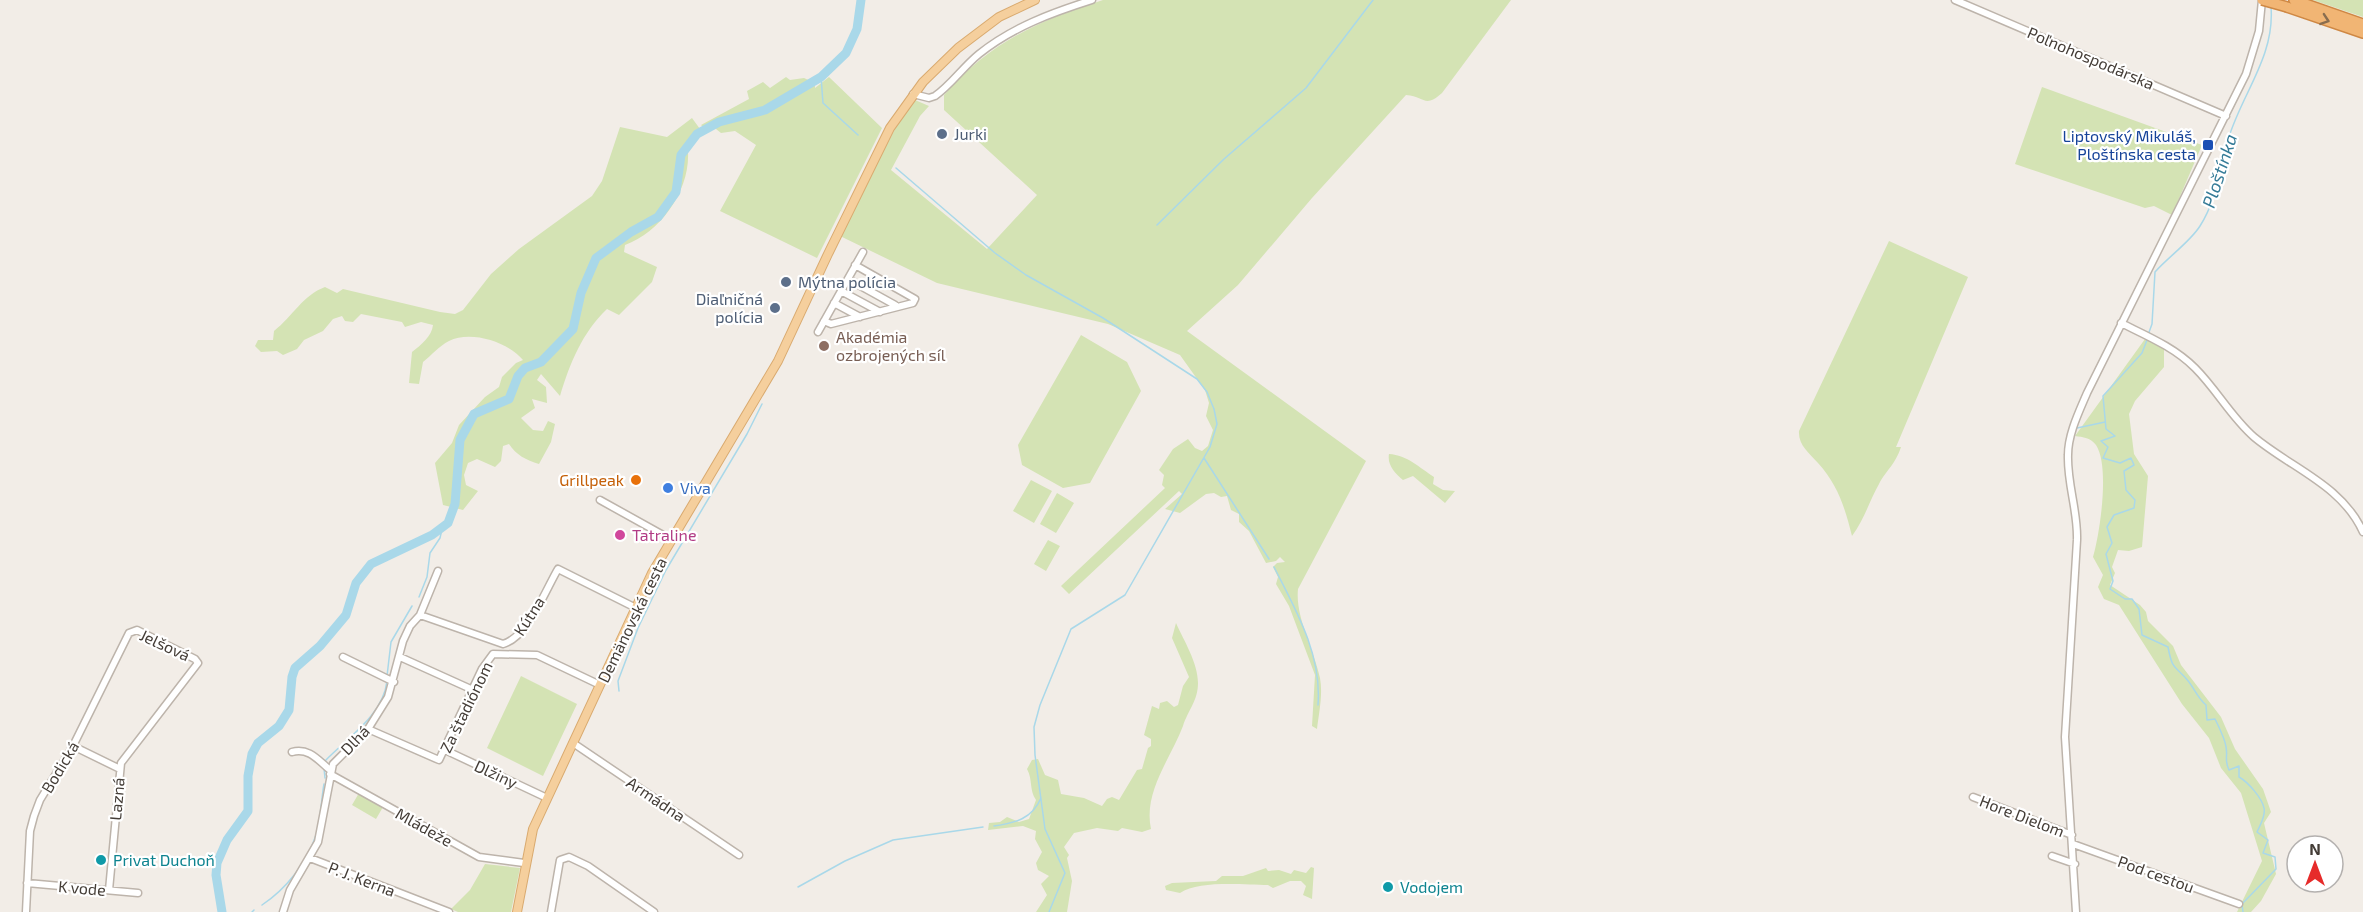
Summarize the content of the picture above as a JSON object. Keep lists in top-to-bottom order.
{
  "streets": {
    "main road": ["Demänovská cesta"],
    "street": [
      "Poľnohospodárska",
      "Kútna",
      "Jelšová",
      "Za štadiónom",
      "Dlhá",
      "Bodická",
      "Dlžiny",
      "Lazná",
      "Armádna",
      "Hore Dielom",
      "Mládeže",
      "Pod cestou",
      "P. J. Kerna",
      "K vode"
    ]
  },
  "crossings": [
    ["Kútna", "Demänovská cesta"],
    ["Kútna", "Dlhá"],
    ["Demänovská cesta", "Za štadiónom"],
    ["Demänovská cesta", "Dlžiny"],
    ["Demänovská cesta", "Armádna"],
    ["Demänovská cesta", "Mládeže"],
    ["Jelšová", "Bodická"],
    ["Jelšová", "Lazná"],
    ["Za štadiónom", "Dlhá"],
    ["Za štadiónom", "Dlžiny"],
    ["Dlhá", "Mládeže"],
    ["Bodická", "K vode"],
    ["Lazná", "K vode"]
  ],
  "water": ["Ploštínka"],
  "places": {
    "other": [
      "Jurki",
      "Mýtna polícia",
      "Diaľničná polícia",
      "Akadémia ozbrojených síl",
      "Grillpeak",
      "Viva",
      "Tatraline",
      "Privat Duchoň",
      "Vodojem"
    ],
    "transit": ["Liptovský Mikuláš, Ploštínska cesta"]
  },
  "north": "top"
}
